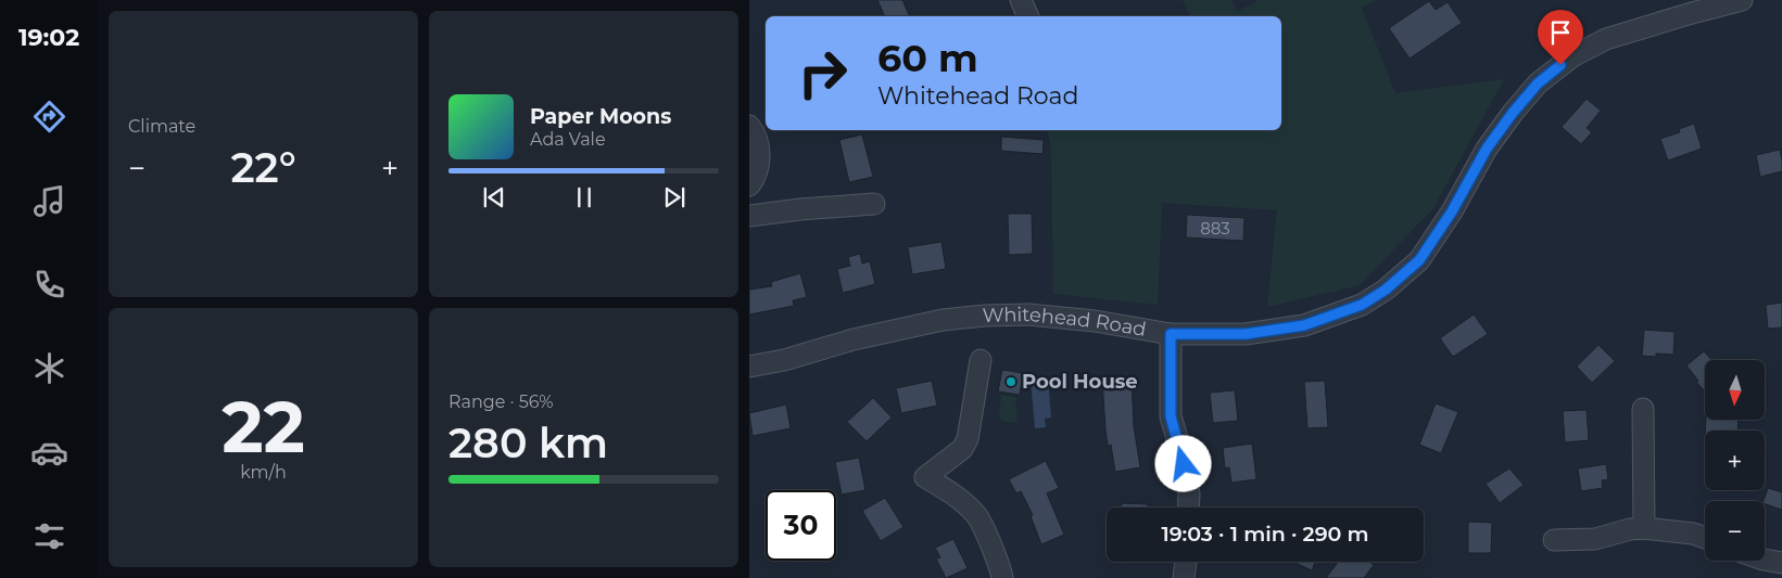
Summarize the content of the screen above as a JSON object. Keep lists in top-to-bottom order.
{
  "streets": {
    "street": ["Whitehead Road"]
  },
  "places": ["Pool House"],
  "house_numbers": ["883"],
  "north": "bottom",
  "page": {
    "tabs": "19:02",
    "tile": [
      "Climate",
      ["22", "km/h"],
      ["Range · 56%", "280 km"]
    ],
    "turn": ["60 m", "Whitehead Road"],
    "song": ["Paper Moons", "Ada Vale"],
    "heat": ["−", "22°", "+"],
    "map_buttons": ["+", "−"],
    "limit": "30",
    "trip": "19:03 · 1 min · 290 m"
  }
}
